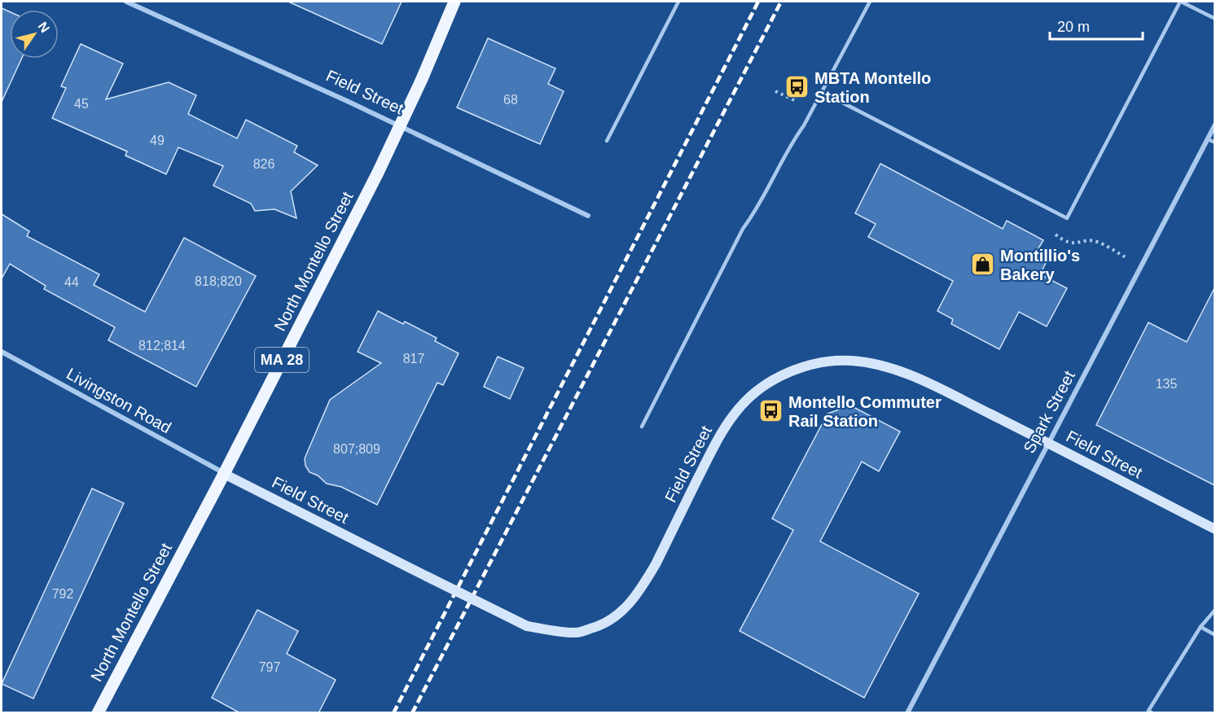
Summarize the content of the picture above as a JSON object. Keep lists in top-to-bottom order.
{
  "streets": {
    "main road": ["North Montello Street", "MA 28"],
    "street": ["Field Street", "Livingston Road", "Spark Street"]
  },
  "crossings": [
    ["Field Street", "North Montello Street"],
    ["Field Street", "Livingston Road"],
    ["Field Street", "Spark Street"],
    ["North Montello Street", "Livingston Road"]
  ],
  "places": {
    "bus stop": ["MBTA Montello Station", "Montello Commuter Rail Station"],
    "shop": ["Montillio's Bakery"]
  },
  "house_numbers": [
    "68",
    "45",
    "49",
    "826",
    "818;820",
    "44",
    "812;814",
    "817",
    "135",
    "807;809",
    "792",
    "797"
  ],
  "scale_bar": "20 m",
  "north": "top right"
}
